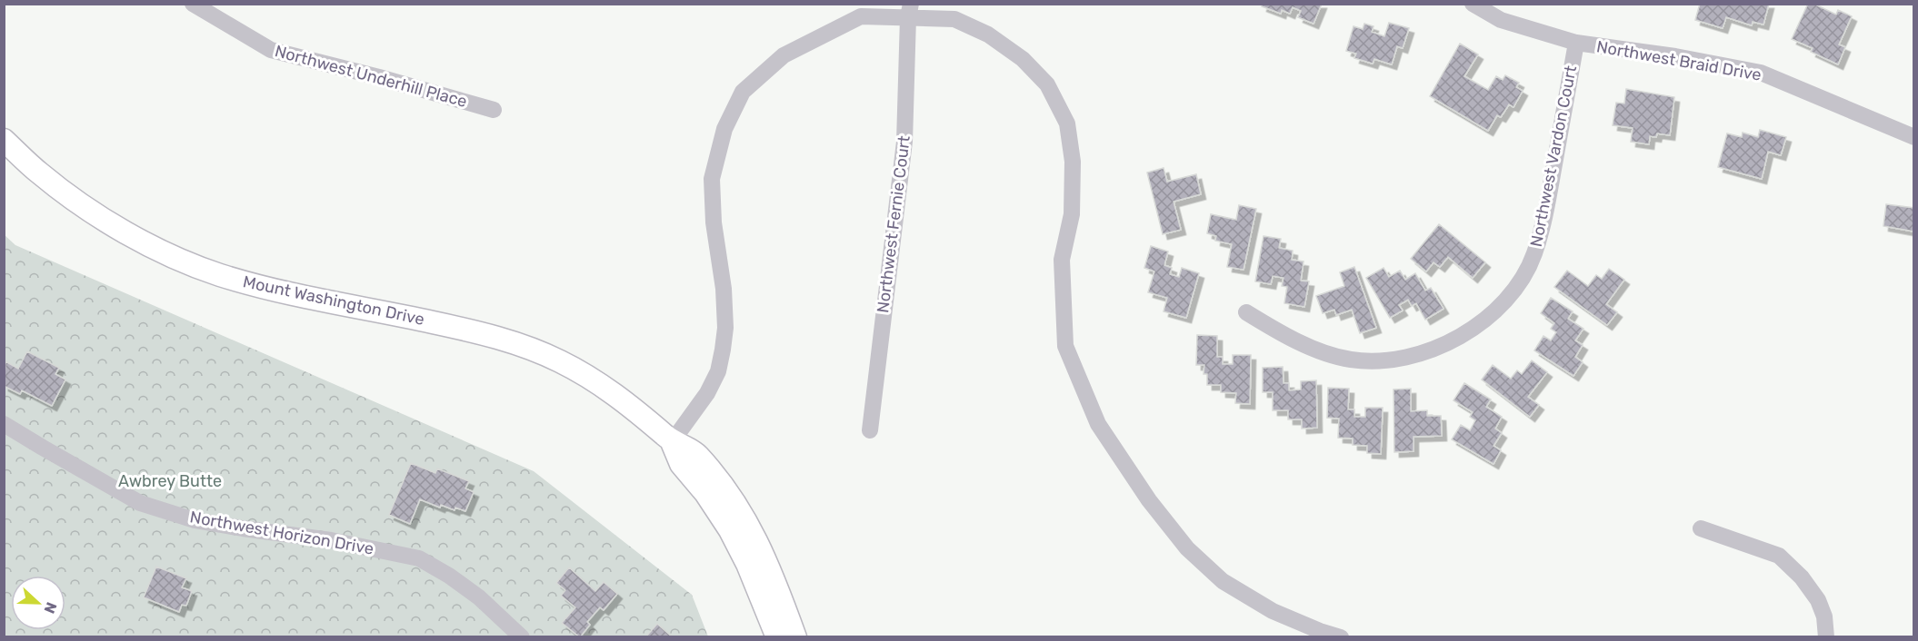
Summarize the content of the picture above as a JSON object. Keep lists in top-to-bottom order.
{
  "streets": {
    "main road": ["Mount Washington Drive"],
    "street": [
      "Northwest Braid Drive",
      "Northwest Underhill Place",
      "Northwest Vardon Court",
      "Northwest Fernie Court",
      "Northwest Horizon Drive"
    ]
  },
  "crossings": [
    ["Northwest Braid Drive", "Northwest Vardon Court"]
  ],
  "parks": ["Awbrey Butte"],
  "north": "right"
}
